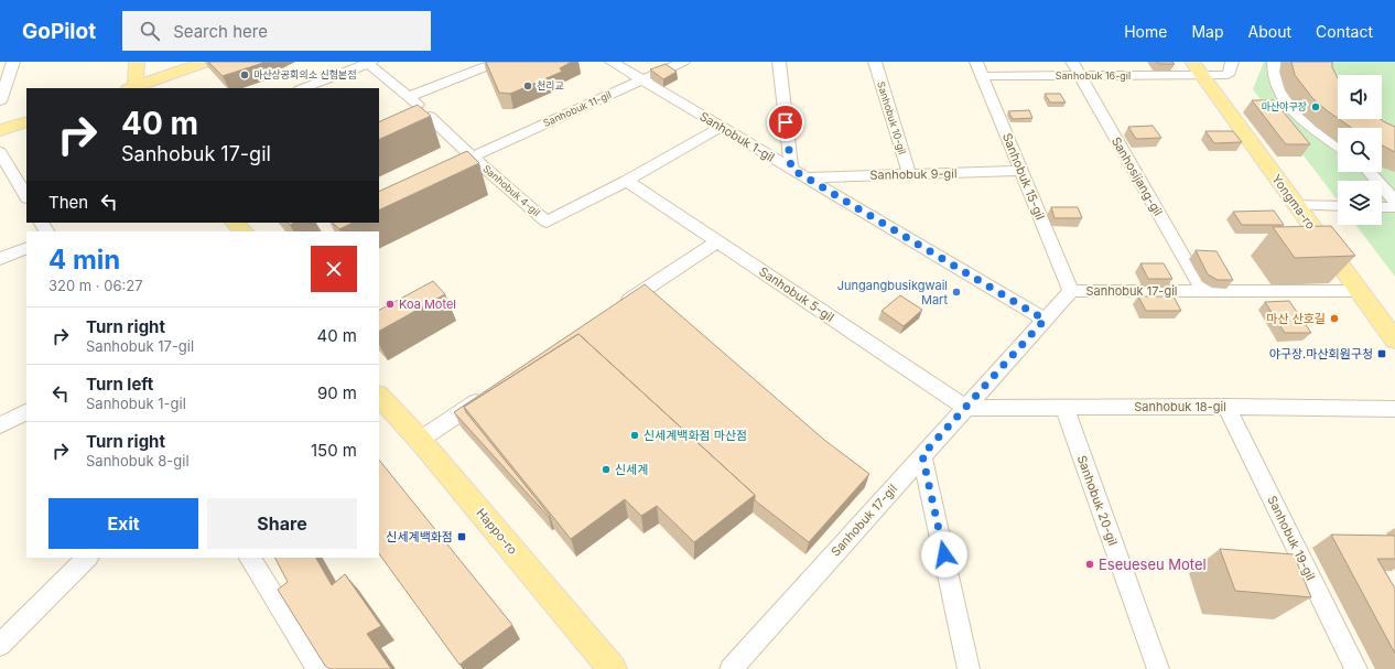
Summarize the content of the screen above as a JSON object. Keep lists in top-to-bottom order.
{
  "streets": {
    "main road": ["Yongma-ro", "Happo-ro"],
    "street": [
      "Sanhobuk 16-gil",
      "Sanhobuk 11-gil",
      "Sanhobuk 10-gil",
      "Sanhobuk 1-gil",
      "Sanhobuk 9-gil",
      "Sanhobuk 15-gil",
      "Sanhosijang-gil",
      "Sanhobuk 4-gil",
      "Sanhobuk 17-gil",
      "Sanhobuk 5-gil",
      "Sanhobuk 18-gil",
      "Sanhobuk 20-gil",
      "Sanhobuk 19-gil"
    ]
  },
  "crossings": [
    ["Sanhobuk 16-gil", "Sanhobuk 15-gil"],
    ["Sanhobuk 16-gil", "Sanhosijang-gil"],
    ["Sanhobuk 16-gil", "Yongma-ro"],
    ["Sanhobuk 11-gil", "Sanhobuk 1-gil"],
    ["Sanhobuk 11-gil", "Sanhobuk 4-gil"],
    ["Sanhobuk 10-gil", "Sanhobuk 9-gil"],
    ["Sanhobuk 1-gil", "Sanhobuk 9-gil"],
    ["Sanhobuk 1-gil", "Sanhobuk 4-gil"],
    ["Sanhobuk 1-gil", "Sanhobuk 17-gil"],
    ["Sanhobuk 9-gil", "Sanhobuk 15-gil"],
    ["Sanhobuk 15-gil", "Sanhobuk 17-gil"],
    ["Sanhosijang-gil", "Sanhobuk 17-gil"],
    ["Sanhobuk 4-gil", "Sanhobuk 5-gil"],
    ["Yongma-ro", "Sanhobuk 17-gil"],
    ["Sanhobuk 17-gil", "Sanhobuk 5-gil"],
    ["Sanhobuk 17-gil", "Sanhobuk 18-gil"],
    ["Sanhobuk 5-gil", "Sanhobuk 18-gil"],
    ["Sanhobuk 18-gil", "Sanhobuk 20-gil"],
    ["Sanhobuk 18-gil", "Sanhobuk 19-gil"]
  ],
  "places": {
    "other": [
      "마산상공회의소 신협본점",
      "천리교",
      "마산야구장",
      "Jungangbusikgwail Mart",
      "Koa Motel",
      "마산 산호길",
      "신세계백화점 마산점",
      "신세계",
      "Eseueseu Motel"
    ],
    "transit": ["야구장.마산회원구청", "신세계백화점"]
  },
  "page": {
    "header": "GoPilot",
    "search": "Search here",
    "nav": [
      "Home",
      "Map",
      "About",
      "Contact"
    ],
    "turn": ["40 m", "Sanhobuk 17-gil"],
    "then": "Then",
    "heading": ["4 min", "320 m · 06:27"],
    "list": [
      {
        "name": "Turn right",
        "note": "Sanhobuk 17-gil",
        "value": "40 m"
      },
      {
        "name": "Turn left",
        "note": "Sanhobuk 1-gil",
        "value": "90 m"
      },
      {
        "name": "Turn right",
        "note": "Sanhobuk 8-gil",
        "value": "150 m"
      }
    ],
    "buttons": ["Exit", "Share"]
  }
}
